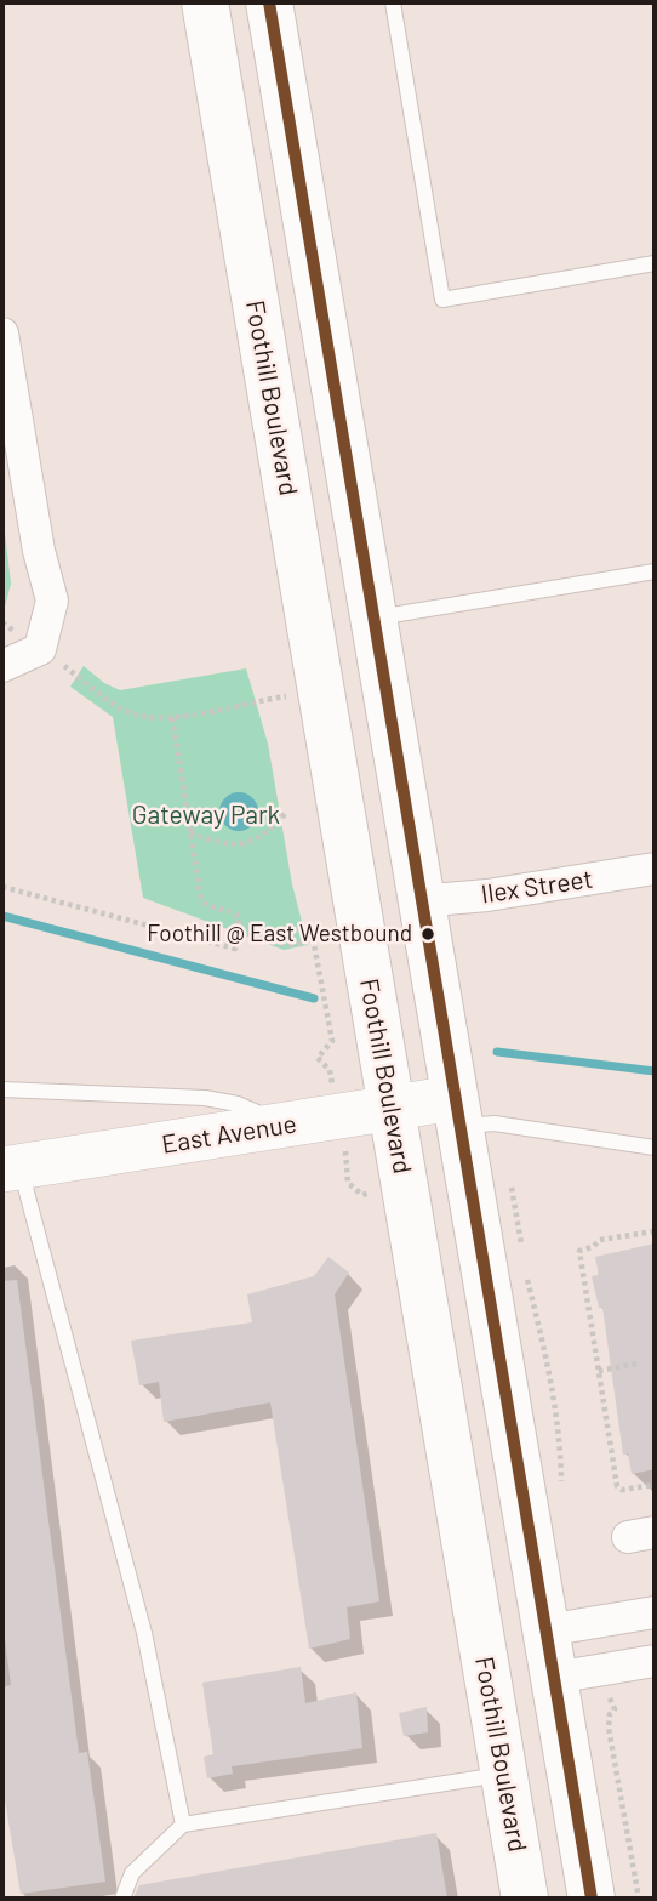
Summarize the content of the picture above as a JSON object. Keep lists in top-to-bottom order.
{
  "streets": {
    "main road": ["Foothill Boulevard", "East Avenue"],
    "street": ["Ilex Street"]
  },
  "crossings": [
    ["Foothill Boulevard", "East Avenue"]
  ],
  "parks": ["Gateway Park"],
  "places": ["Foothill @ East Westbound"]
}
